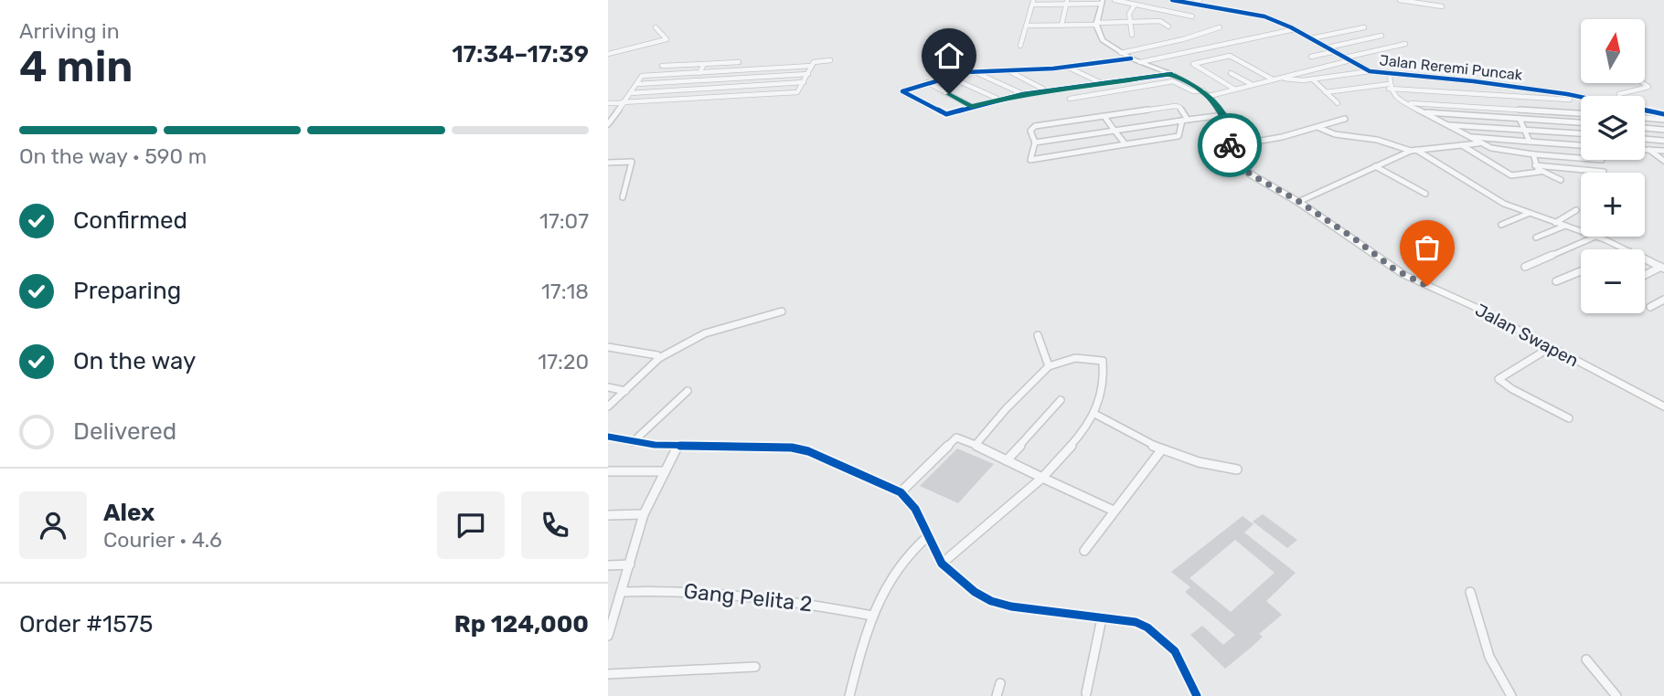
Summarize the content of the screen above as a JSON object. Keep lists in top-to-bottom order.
{
  "streets": {
    "main road": ["Jalan Reremi Puncak", "Jalan Swapen"],
    "street": ["Gang Pelita 2"]
  },
  "north": "top",
  "page": {
    "heading": ["4 min", "Arriving in", "17:34–17:39"],
    "panel": [
      "Alex",
      "Courier · 4.6",
      "Order #1575",
      "Rp 124,000"
    ],
    "map_buttons": ["+", "−"],
    "bar": "On the way · 590 m",
    "list": [
      ["Confirmed", "17:07"],
      ["Preparing", "17:18"],
      ["On the way", "17:20"],
      "Delivered"
    ]
  }
}
